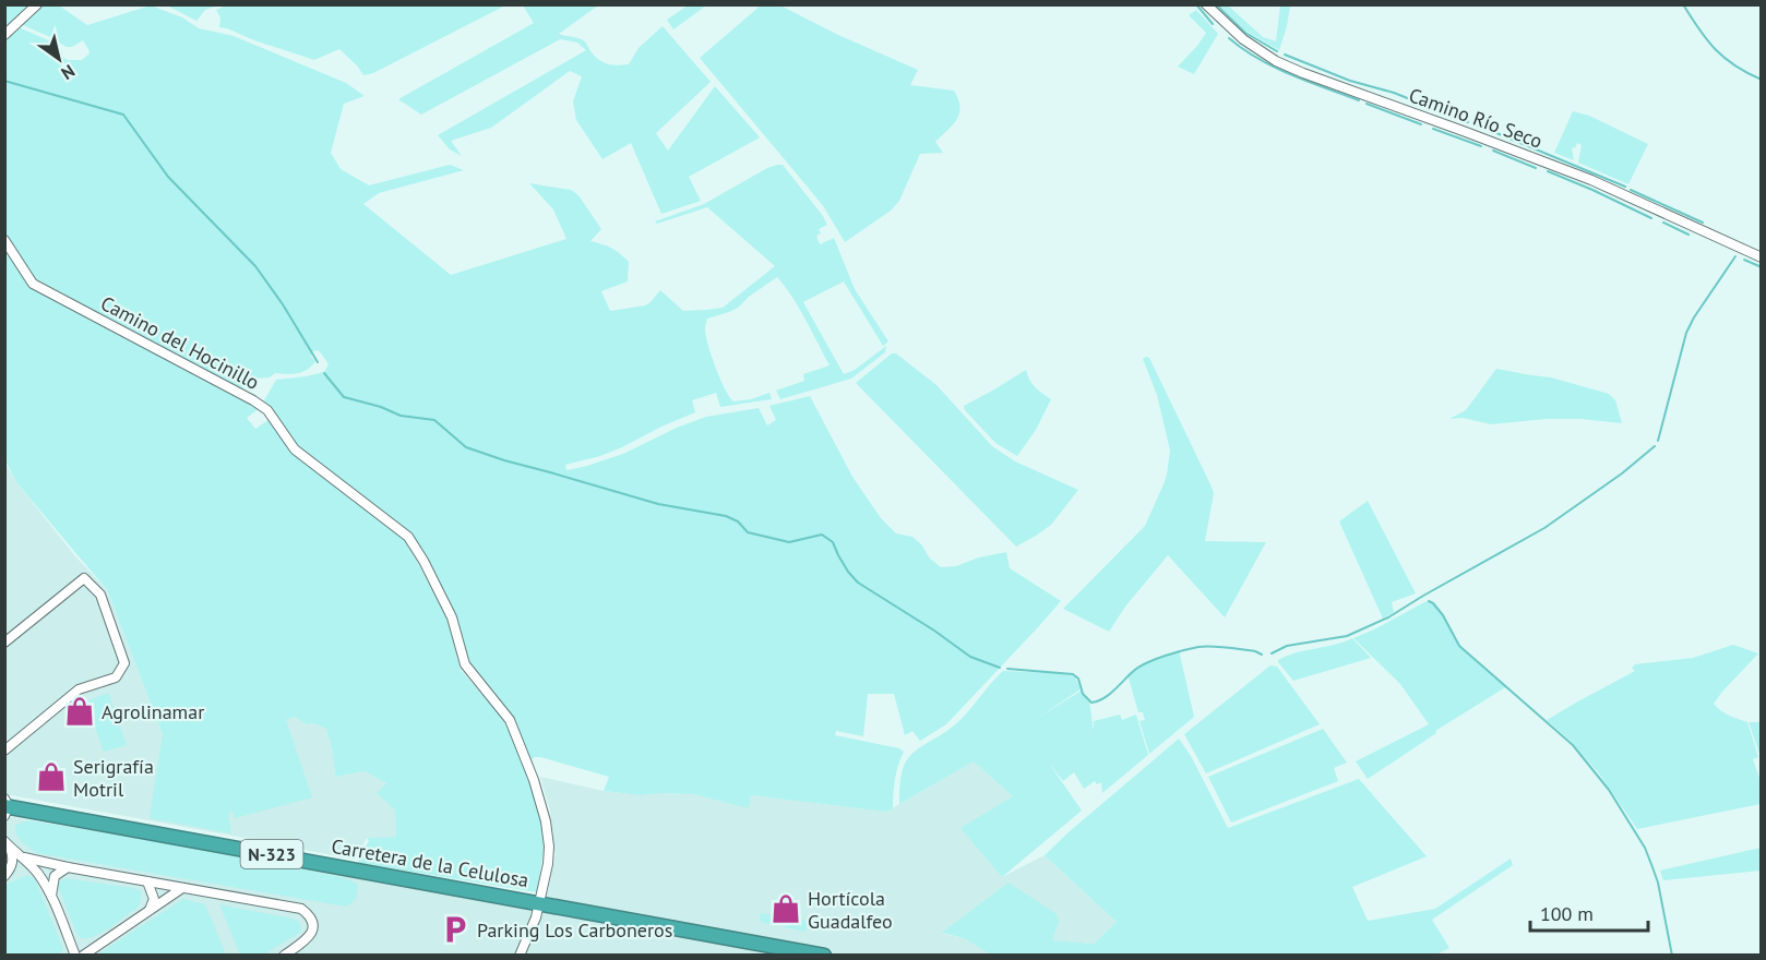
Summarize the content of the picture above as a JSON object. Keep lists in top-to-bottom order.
{
  "streets": {
    "highway": ["N-323", "Carretera de la Celulosa"],
    "street": ["Camino Río Seco", "Camino del Hocinillo"]
  },
  "crossings": [
    ["Camino del Hocinillo", "N-323"],
    ["Camino del Hocinillo", "Carretera de la Celulosa"],
    ["N-323", "Carretera de la Celulosa"]
  ],
  "places": {
    "shop": ["Agrolinamar", "Serigrafía Motril", "Hortícola Guadalfeo"],
    "parking": ["Parking Los Carboneros"]
  },
  "scale_bar": "100 m",
  "north": "bottom right"
}
